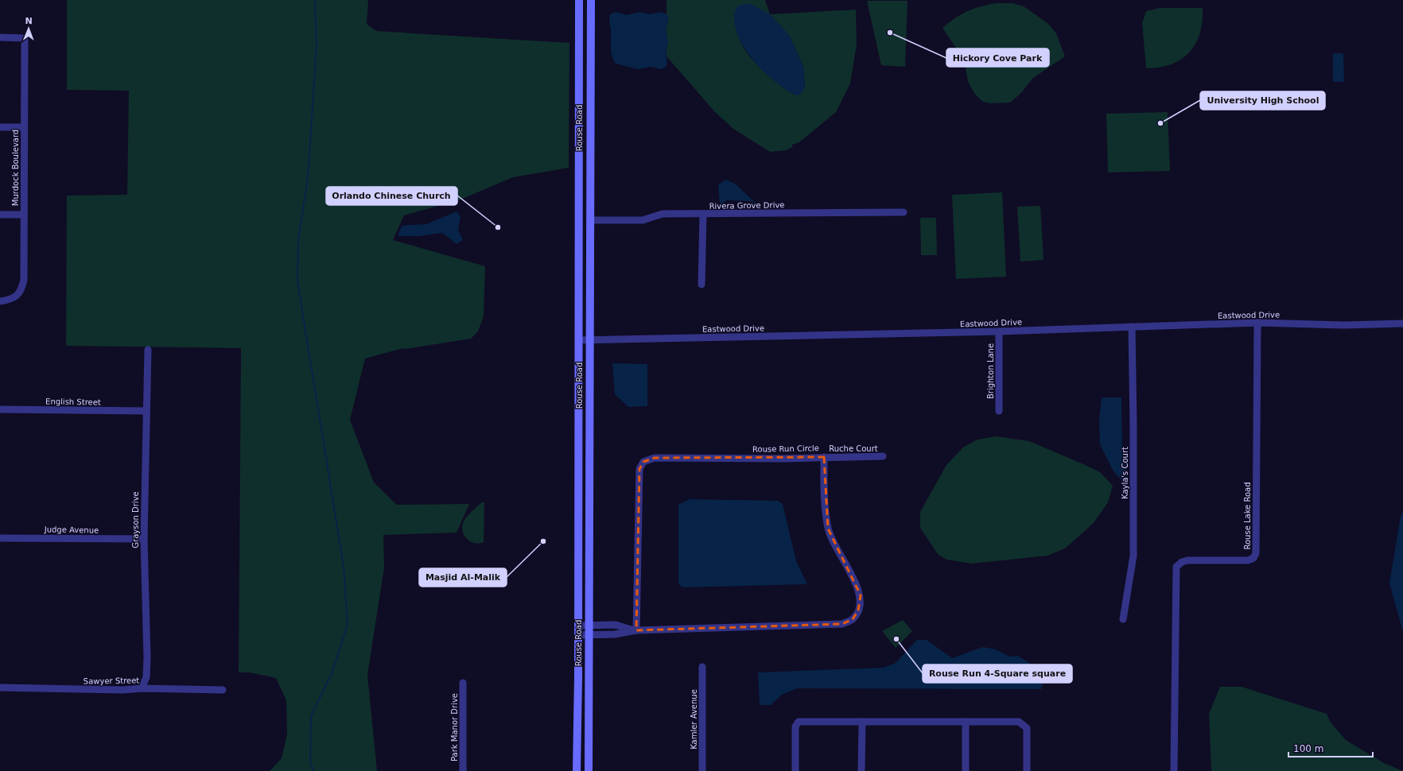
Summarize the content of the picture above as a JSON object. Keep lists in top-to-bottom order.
{
  "streets": {
    "street": [
      "Rouse Road",
      "Murdock Boulevard",
      "Rivera Grove Drive",
      "Eastwood Drive",
      "Brighton Lane",
      "English Street",
      "Rouse Run Circle",
      "Ruche Court",
      "Kayla's Court",
      "Rouse Lake Road",
      "Grayson Drive",
      "Judge Avenue",
      "Sawyer Street",
      "Kamler Avenue",
      "Park Manor Drive"
    ]
  },
  "crossings": [
    ["Rouse Road", "Rivera Grove Drive"],
    ["Rouse Road", "Eastwood Drive"],
    ["Rouse Road", "Rouse Run Circle"],
    ["Eastwood Drive", "Brighton Lane"],
    ["Eastwood Drive", "Kayla's Court"],
    ["Eastwood Drive", "Rouse Lake Road"],
    ["English Street", "Grayson Drive"],
    ["Rouse Run Circle", "Ruche Court"],
    ["Grayson Drive", "Judge Avenue"],
    ["Grayson Drive", "Sawyer Street"]
  ],
  "places": [
    "Hickory Cove Park",
    "University High School",
    "Orlando Chinese Church",
    "Masjid Al-Malik",
    "Rouse Run 4-Square square"
  ],
  "scale_bar": "100 m",
  "north": "top"
}
